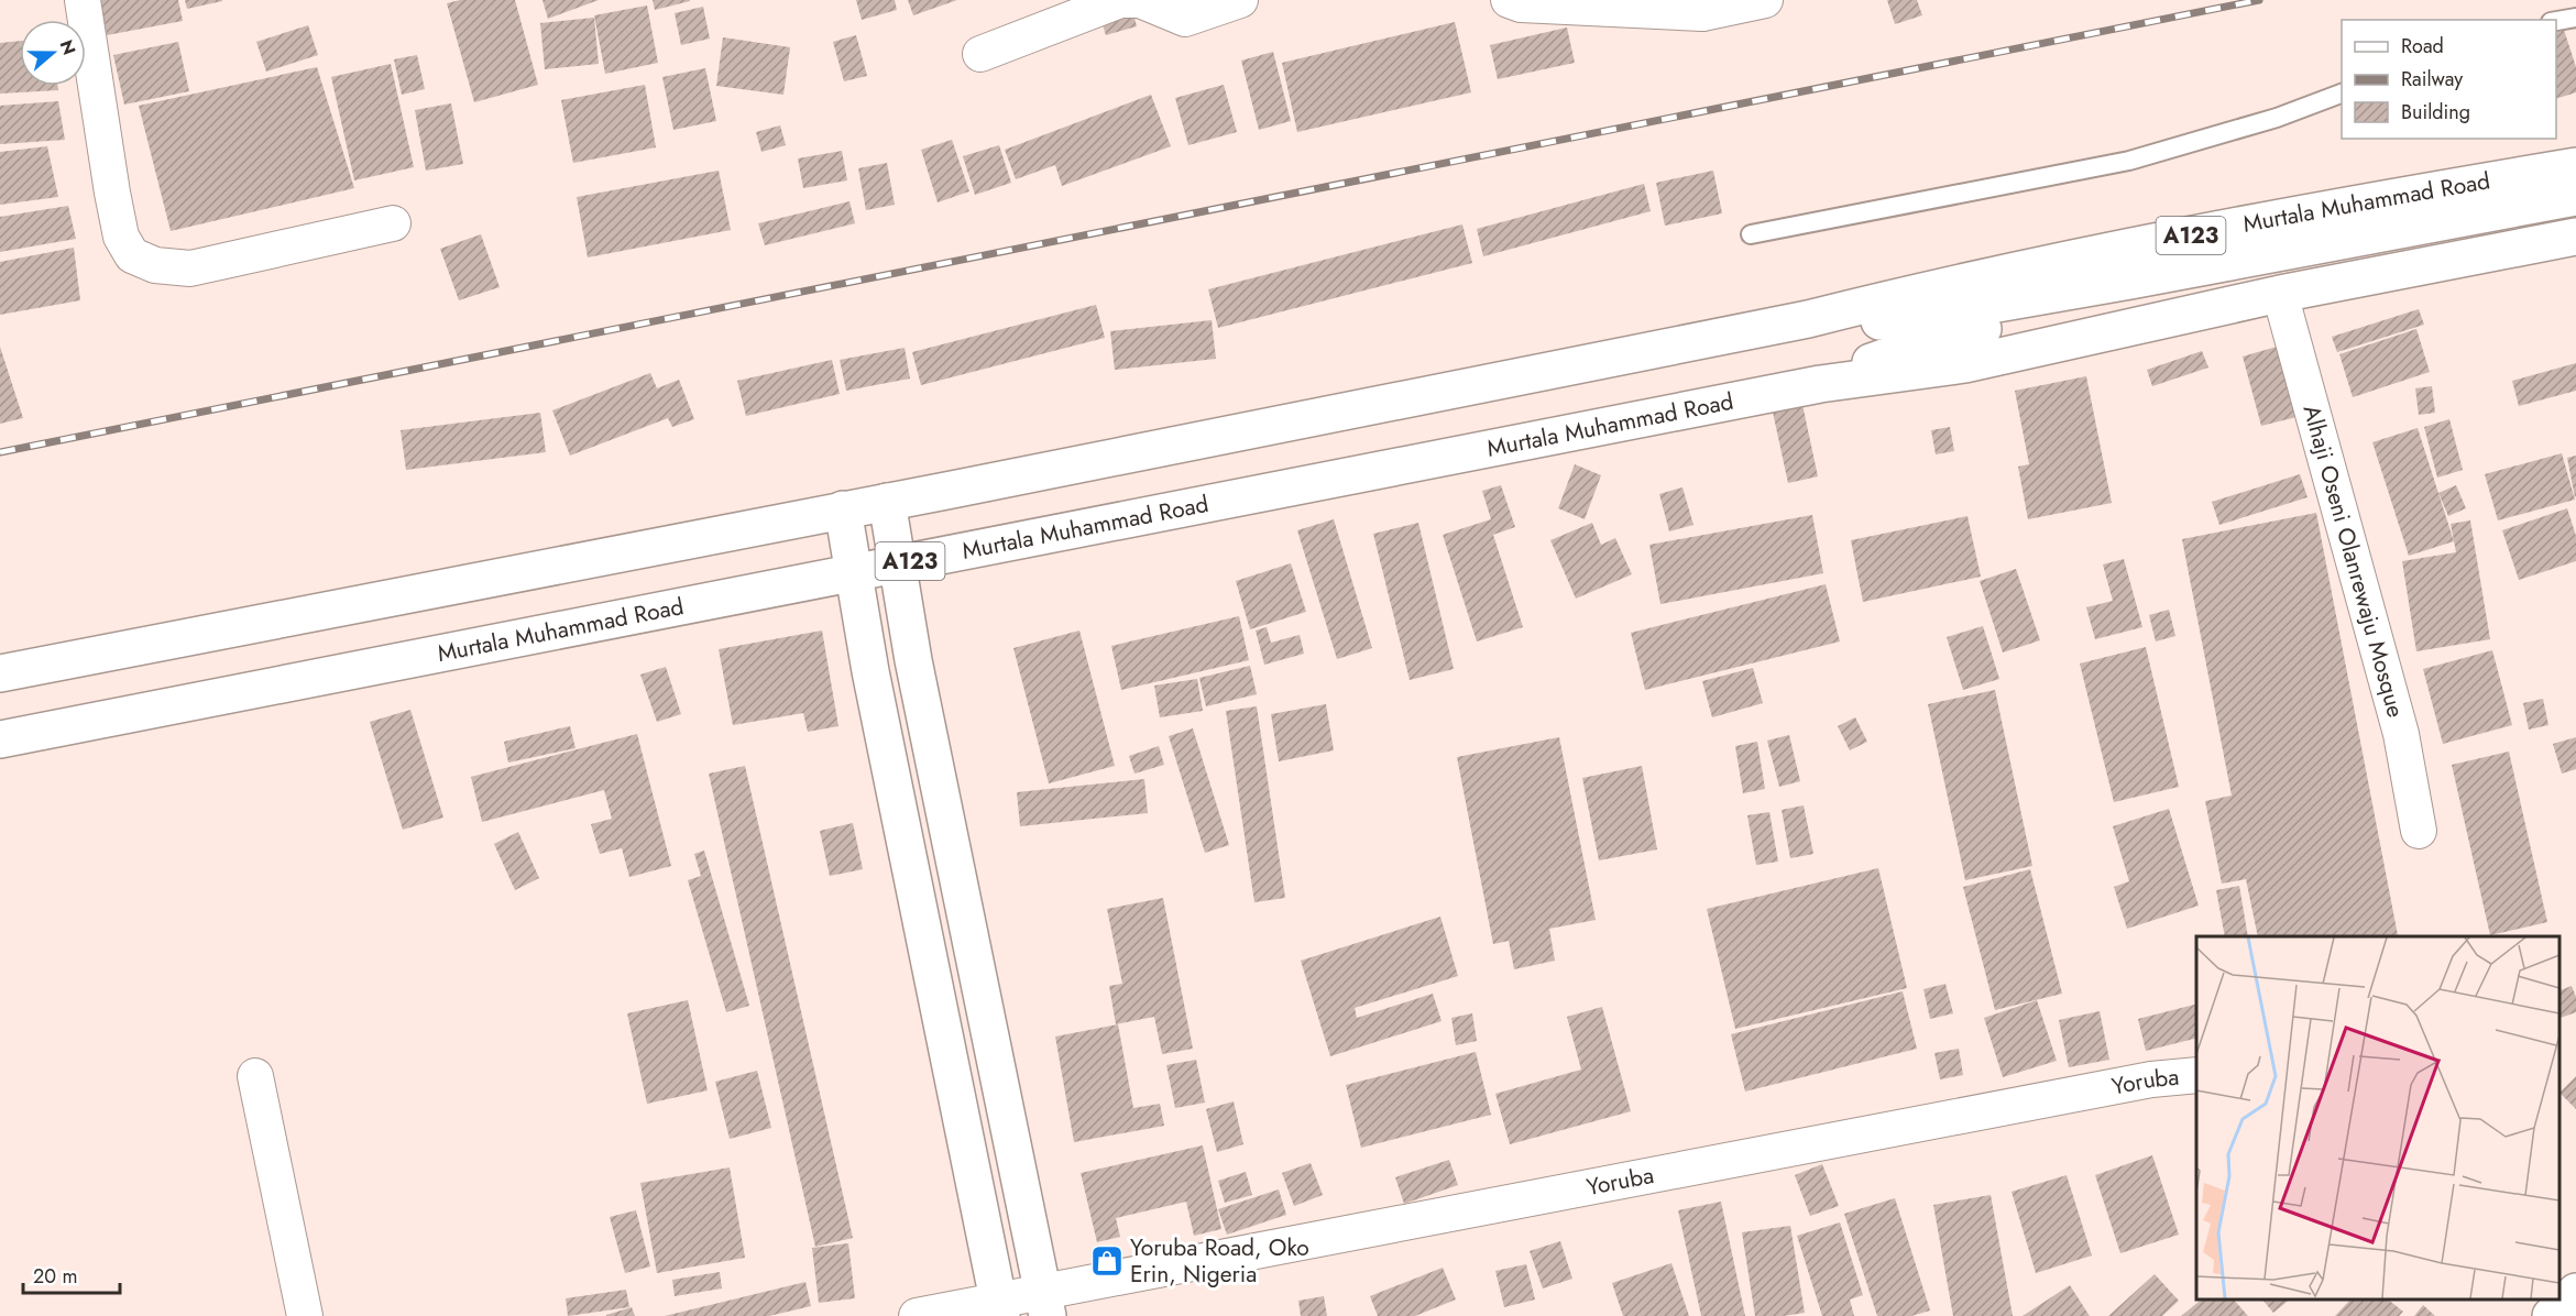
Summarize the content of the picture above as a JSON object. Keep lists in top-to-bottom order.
{
  "streets": {
    "main road": ["Murtala Muhammad Road", "A123"],
    "street": ["Alhaji Oseni Olanrewaju Mosque", "Yoruba"]
  },
  "crossings": [
    ["Murtala Muhammad Road", "Alhaji Oseni Olanrewaju Mosque"]
  ],
  "places": {
    "shop": ["Yoruba Road, Oko Erin, Nigeria"]
  },
  "legend": ["Road", "Railway", "Building"],
  "scale_bar": "20 m",
  "north": "right"
}
